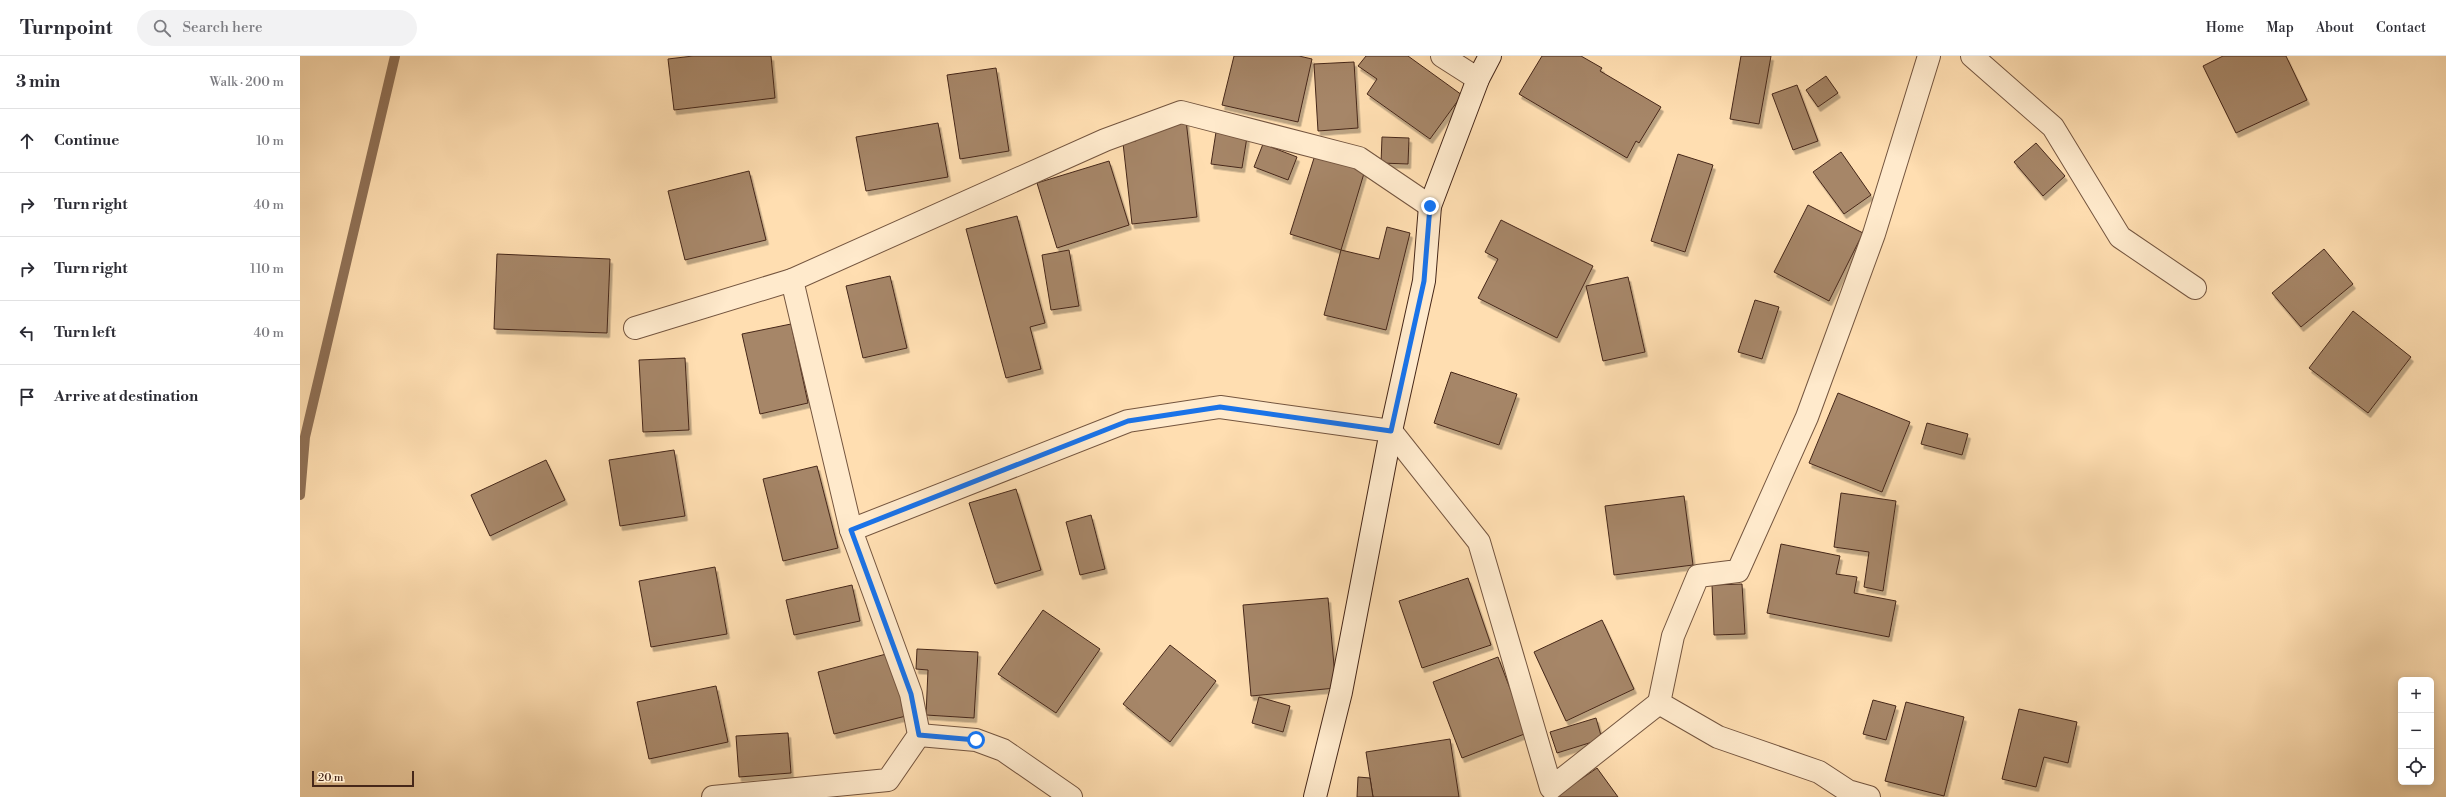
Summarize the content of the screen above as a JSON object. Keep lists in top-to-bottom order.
{
  "scale_bar": "20 m",
  "page": {
    "header": "Turnpoint",
    "search": "Search here",
    "nav": [
      "Home",
      "Map",
      "About",
      "Contact"
    ],
    "heading": ["3 min", "Walk · 200 m"],
    "list": [
      ["Continue", "10 m"],
      ["Turn right", "40 m"],
      ["Turn right", "110 m"],
      ["Turn left", "40 m"],
      "Arrive at destination"
    ],
    "map_buttons": ["+", "−"],
    "scale": "20 m"
  }
}
